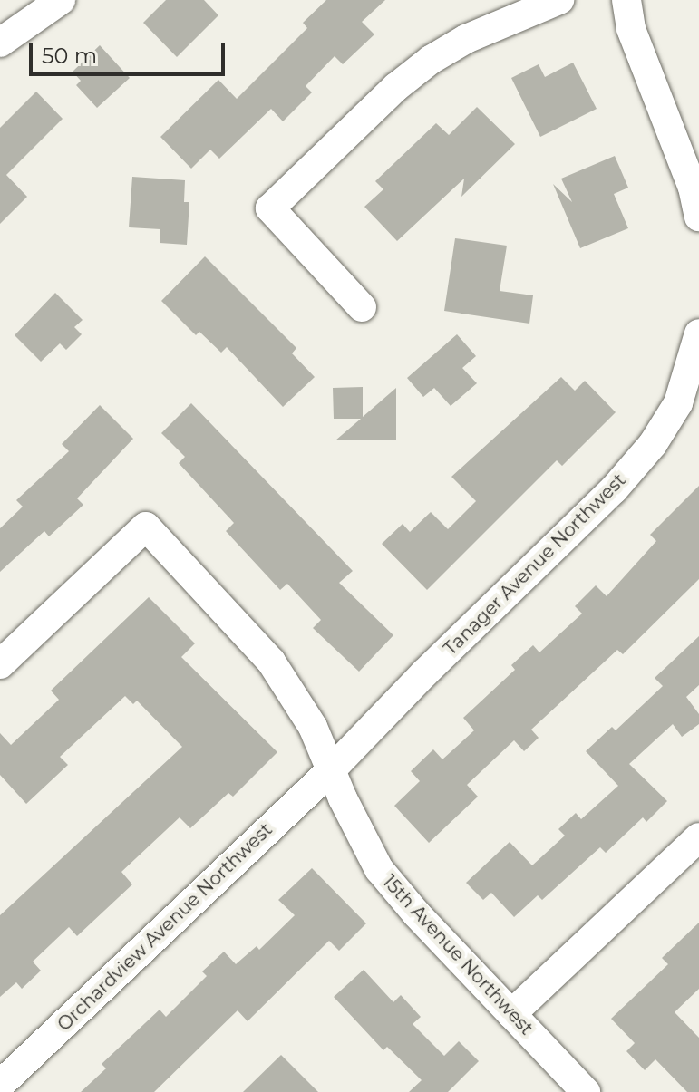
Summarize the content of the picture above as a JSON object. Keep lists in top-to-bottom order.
{
  "streets": {
    "street": ["Tanager Avenue Northwest", "Orchardview Avenue Northwest", "15th Avenue Northwest"]
  },
  "crossings": [
    ["Tanager Avenue Northwest", "Orchardview Avenue Northwest"],
    ["Tanager Avenue Northwest", "15th Avenue Northwest"],
    ["Orchardview Avenue Northwest", "15th Avenue Northwest"]
  ],
  "scale_bar": "50 m"
}
